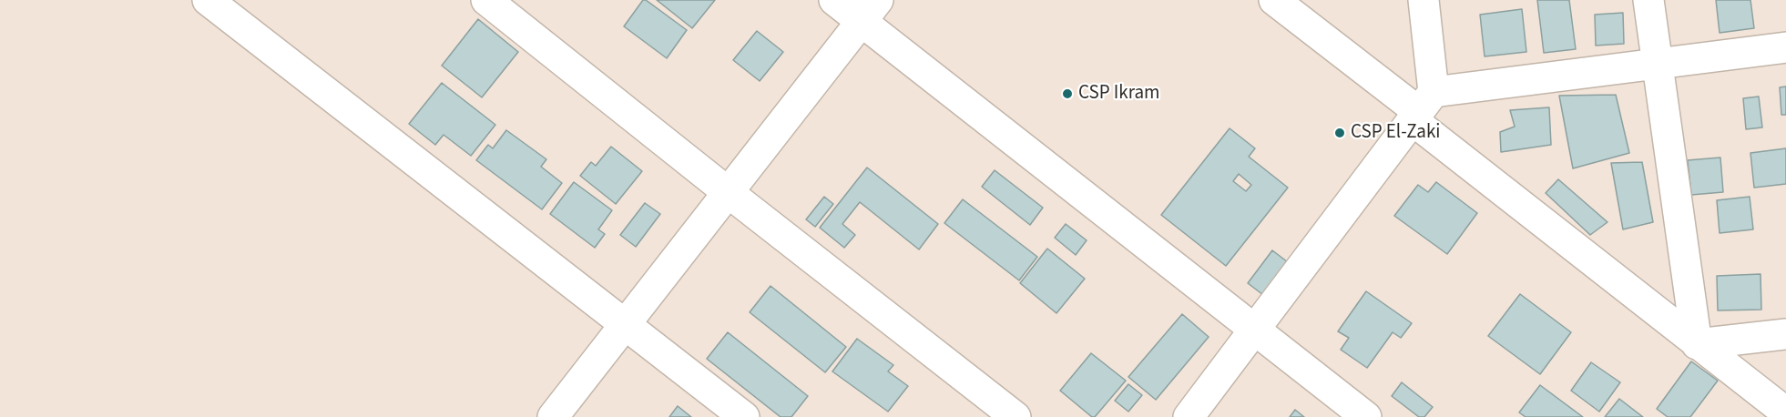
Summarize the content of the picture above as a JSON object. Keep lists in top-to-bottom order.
{
  "places": ["CSP Ikram", "CSP El-Zaki"]
}
